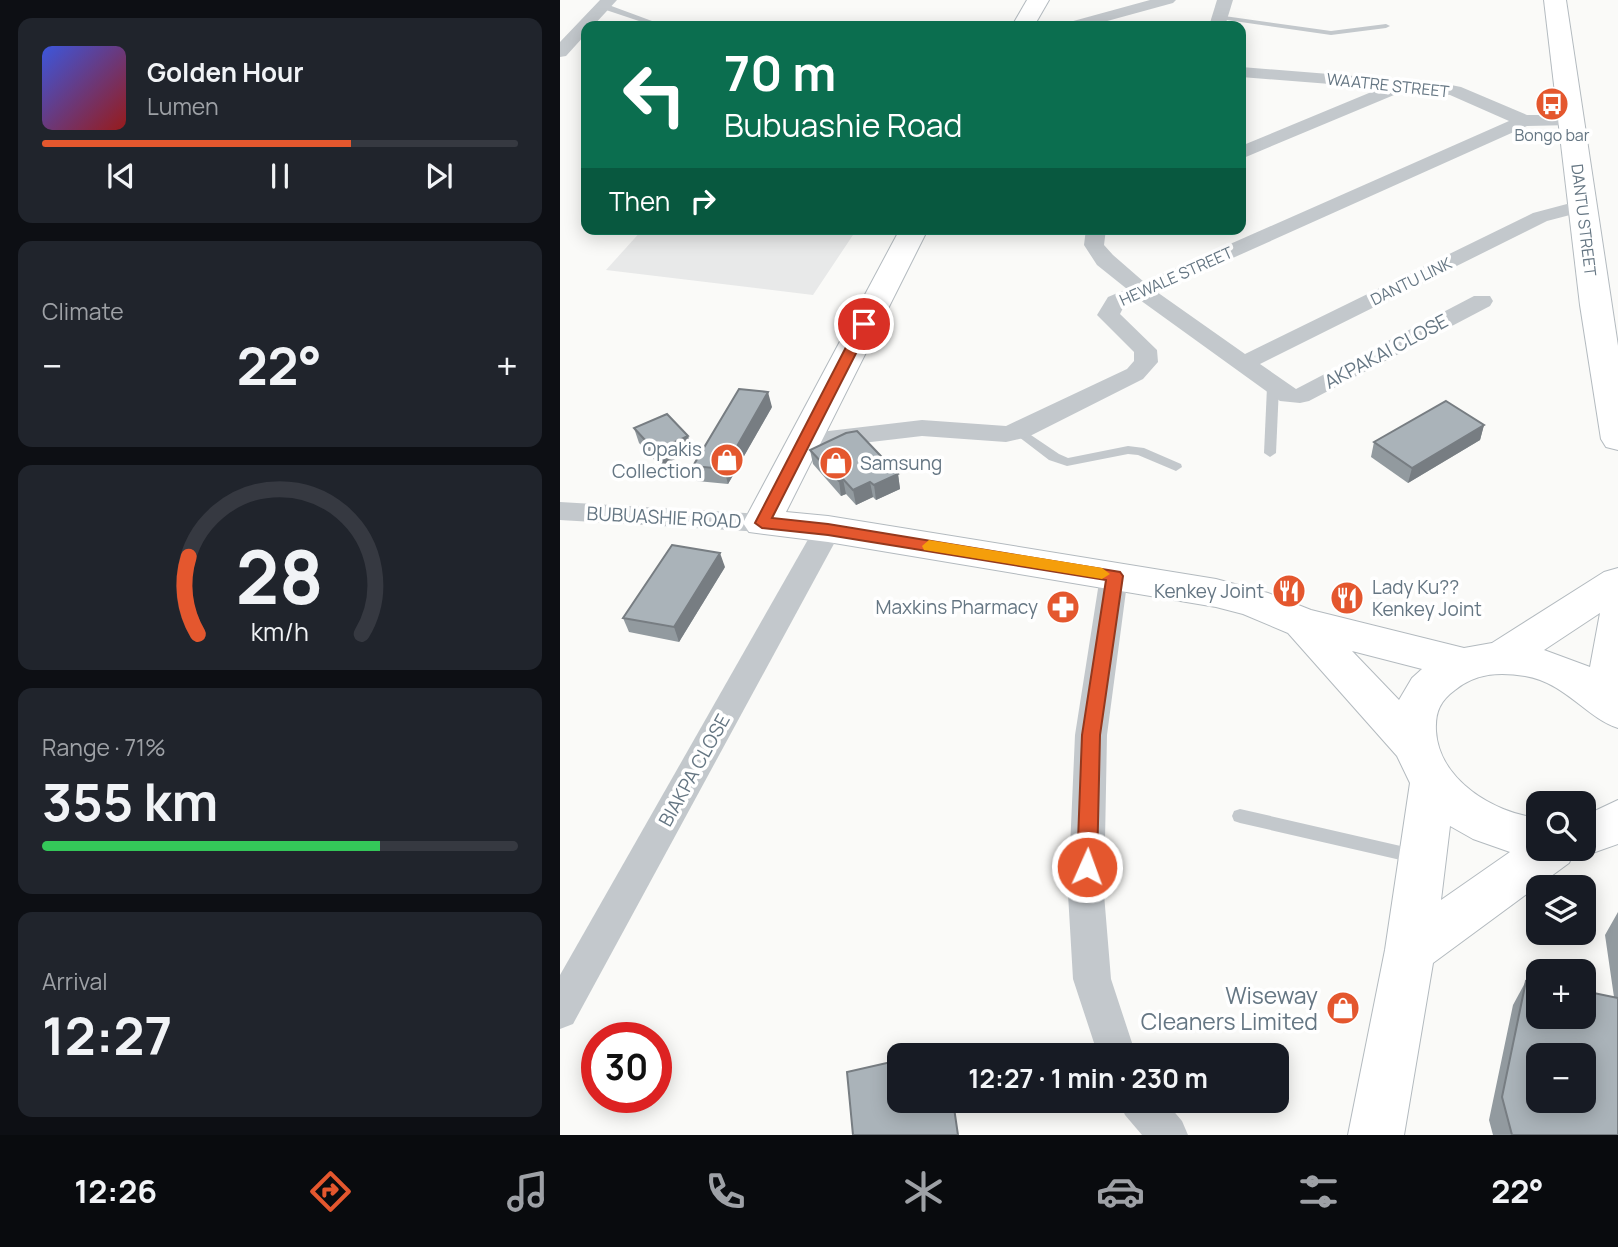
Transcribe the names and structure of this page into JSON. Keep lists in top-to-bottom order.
{
  "streets": {
    "street": [
      "WAATRE STREET",
      "DANTU STREET",
      "HEWALE STREET",
      "DANTU LINK",
      "AKPAKAI CLOSE",
      "BUBUASHIE ROAD",
      "BIAKPA CLOSE"
    ]
  },
  "crossings": [
    ["WAATRE STREET", "DANTU STREET"],
    ["WAATRE STREET", "HEWALE STREET"],
    ["DANTU STREET", "DANTU LINK"],
    ["BUBUASHIE ROAD", "BIAKPA CLOSE"]
  ],
  "places": {
    "bus stop": ["Bongo bar"],
    "shop": ["Opakis Collection", "Samsung", "Wiseway Cleaners Limited"],
    "restaurant": ["Kenkey Joint", "Lady Ku?? Kenkey Joint"],
    "pharmacy": ["Maxkins Pharmacy"]
  },
  "page": {
    "turn": ["70 m", "Bubuashie Road"],
    "song": ["Golden Hour", "Lumen"],
    "then": "Then",
    "tile": [
      "Climate",
      ["Range · 71%", "355 km"],
      ["Arrival", "12:27"]
    ],
    "heat": ["−", "22°", "+"],
    "map_buttons": ["+", "−"],
    "limit": "30",
    "trip": "12:27 · 1 min · 230 m",
    "tabs": ["12:26", "22°"],
    "gauge": ["28", "km/h"]
  }
}
